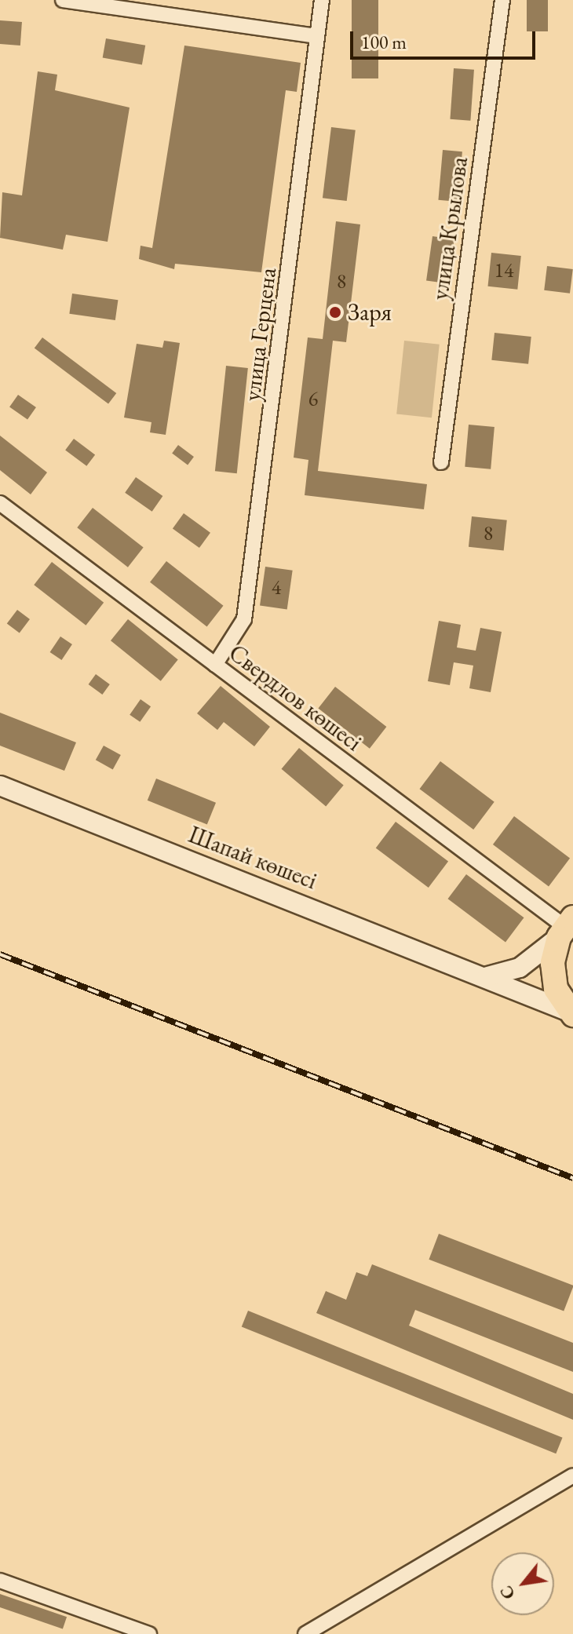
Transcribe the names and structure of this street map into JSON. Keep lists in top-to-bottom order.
{
  "streets": {
    "street": [
      "улица Крылова",
      "улица Герцена",
      "Свердлов көшесі",
      "Шапай көшесі"
    ]
  },
  "crossings": [
    ["улица Герцена", "Свердлов көшесі"]
  ],
  "places": ["Заря"],
  "house_numbers": [
    "14",
    "8",
    "6",
    "8",
    "4"
  ],
  "scale_bar": "100 m",
  "north": "bottom left"
}
